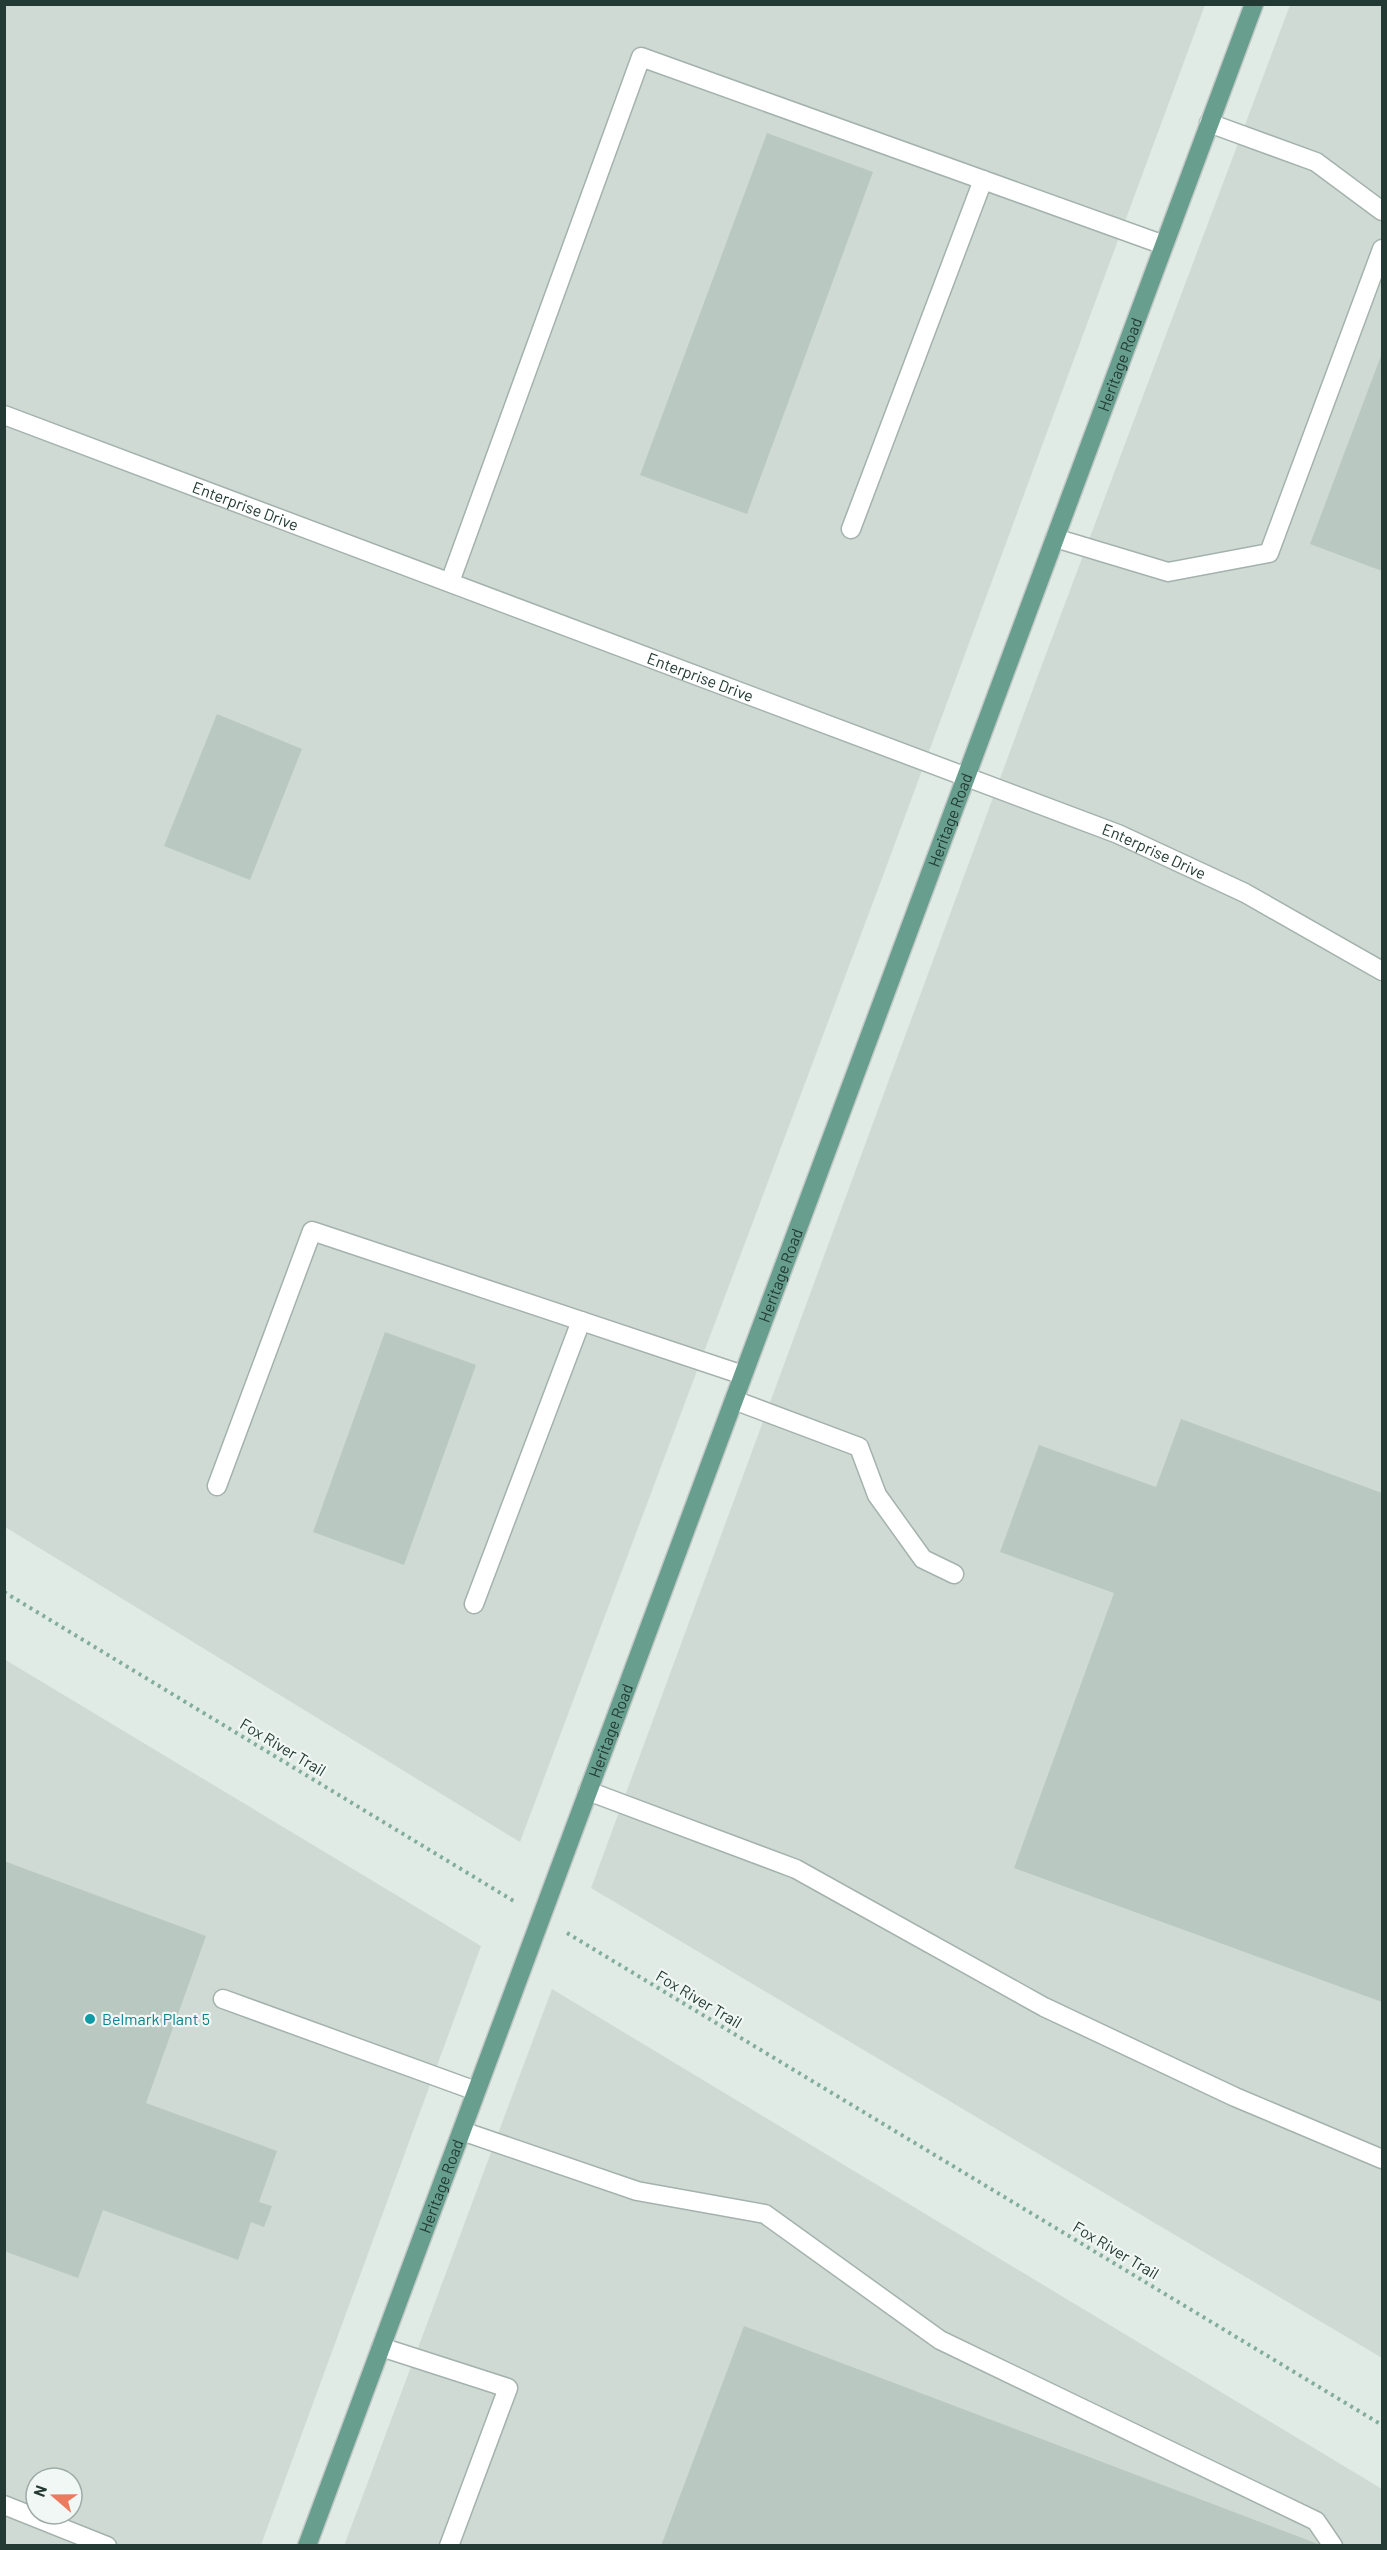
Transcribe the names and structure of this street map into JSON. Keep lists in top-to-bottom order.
{
  "streets": {
    "main road": ["Heritage Road"],
    "street": ["Enterprise Drive"],
    "path": ["Fox River Trail"]
  },
  "crossings": [
    ["Heritage Road", "Enterprise Drive"],
    ["Heritage Road", "Fox River Trail"]
  ],
  "places": ["Belmark Plant 5"],
  "north": "left"
}
